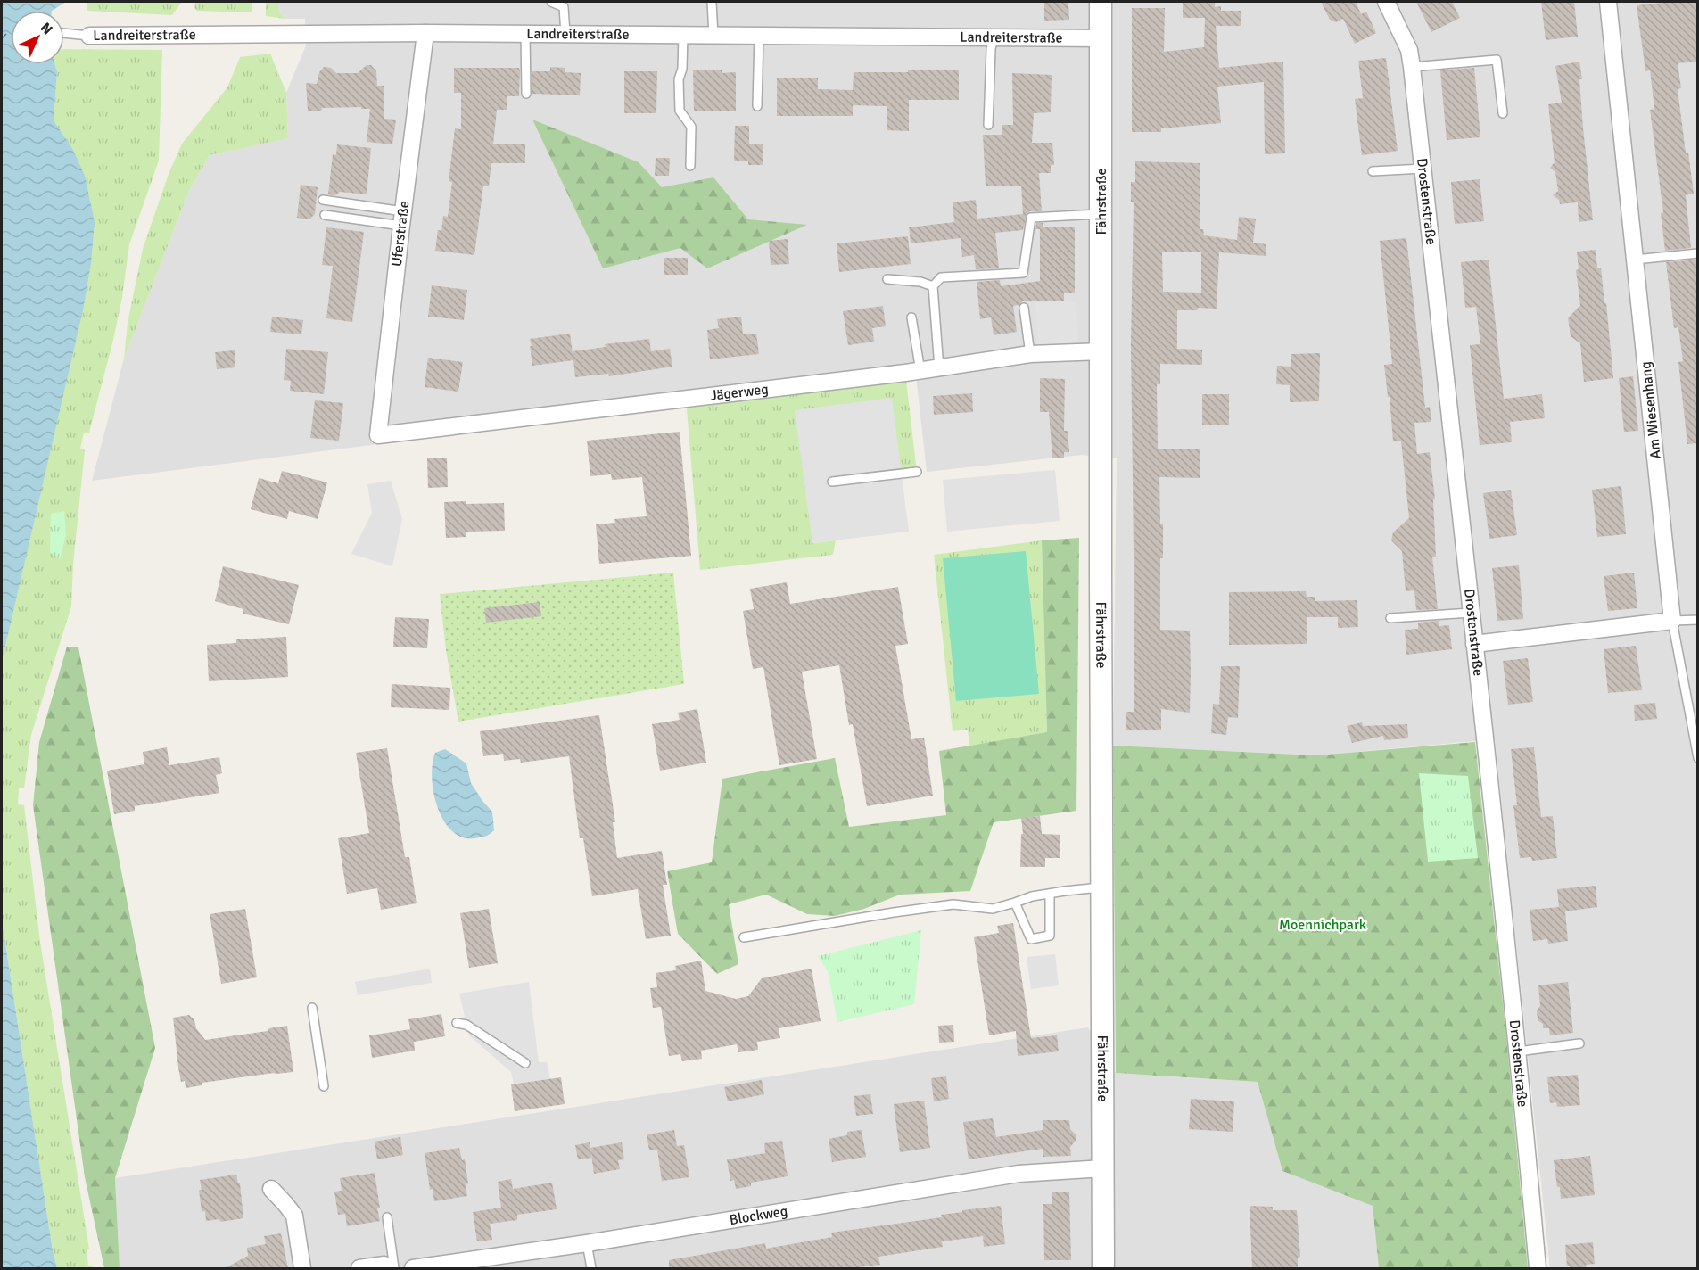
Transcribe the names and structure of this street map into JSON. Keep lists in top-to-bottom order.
{
  "streets": {
    "street": [
      "Landreiterstraße",
      "Fährstraße",
      "Drostenstraße",
      "Uferstraße",
      "Jägerweg",
      "Am Wiesenhang",
      "Blockweg"
    ]
  },
  "crossings": [
    ["Landreiterstraße", "Fährstraße"],
    ["Landreiterstraße", "Uferstraße"],
    ["Fährstraße", "Jägerweg"],
    ["Fährstraße", "Blockweg"],
    ["Uferstraße", "Jägerweg"]
  ],
  "parks": ["Moennichpark"],
  "north": "top right"
}
